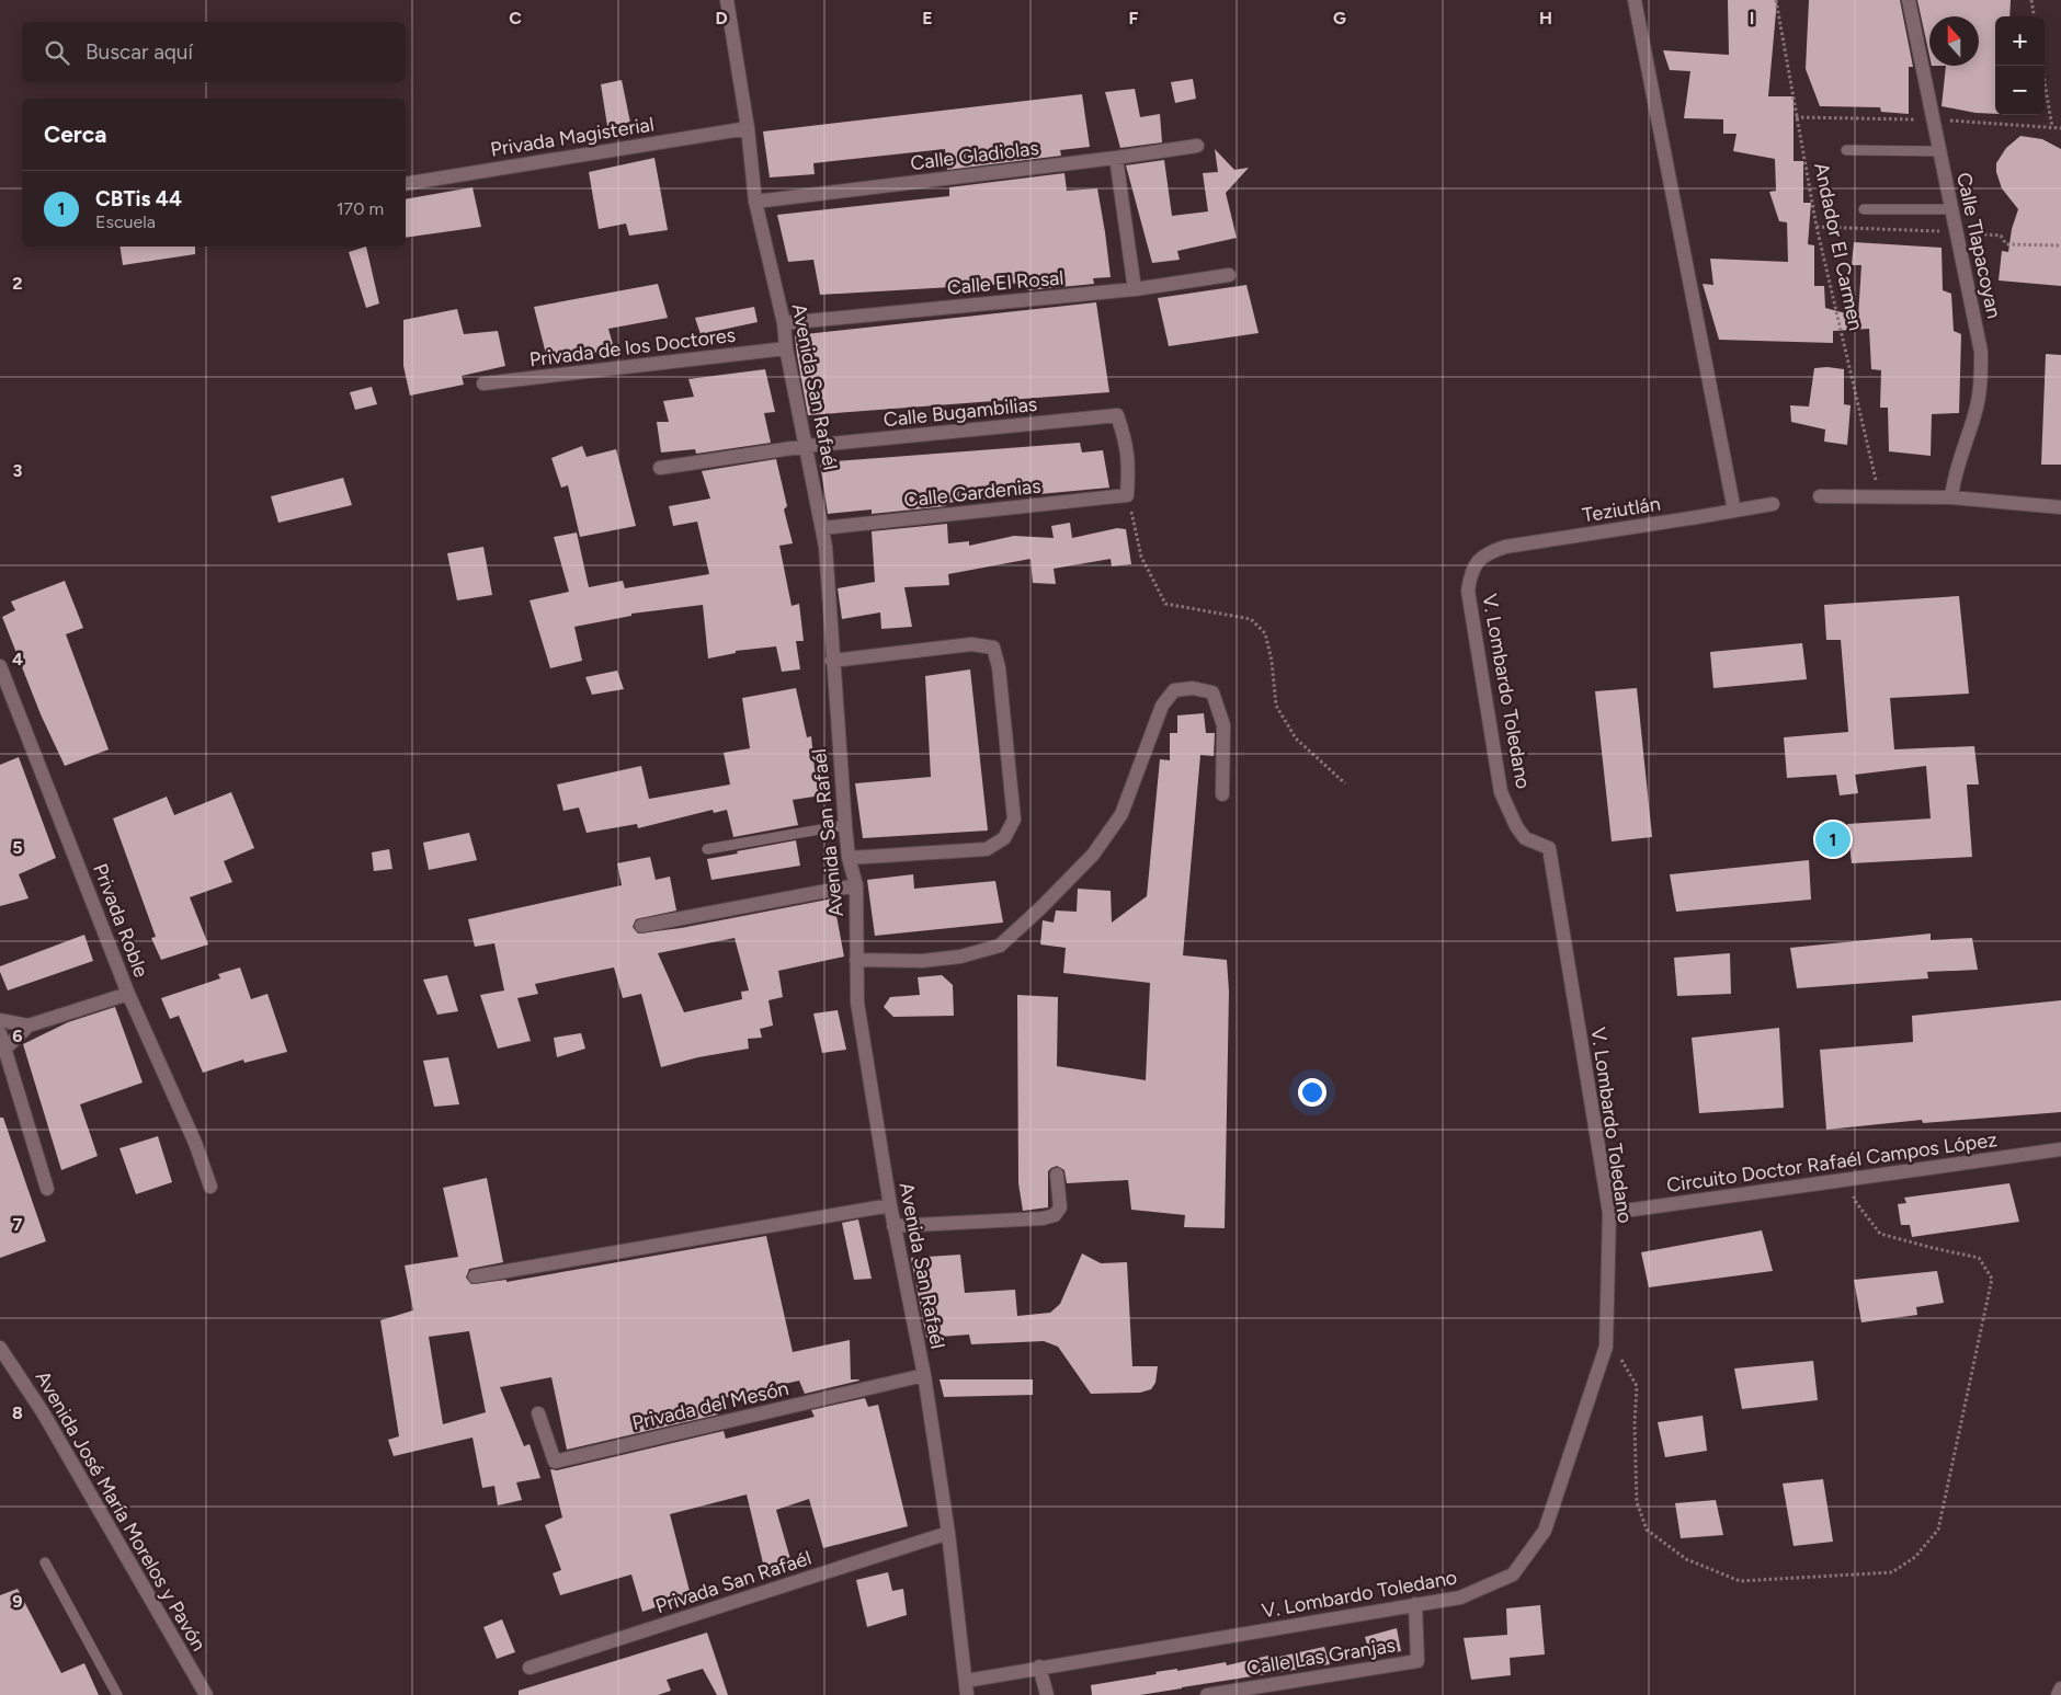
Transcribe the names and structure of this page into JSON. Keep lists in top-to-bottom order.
{
  "streets": {
    "street": [
      "Privada Magisterial",
      "Calle Gladiolas",
      "Calle Tlapacoyan",
      "Calle El Rosal",
      "Privada de los Doctores",
      "Avenida San Rafaél",
      "Calle Bugambilias",
      "Calle Gardenias",
      "Teziutlán",
      "V. Lombardo Toledano",
      "Privada Roble",
      "Circuito Doctor Rafaél Campos López",
      "Privada del Mesón",
      "Avenida José María Morelos y Pavón",
      "Privada San Rafaél",
      "Calle Las Granjas"
    ],
    "path": ["Andador El Carmen"]
  },
  "crossings": [
    ["Privada Magisterial", "Avenida San Rafaél"],
    ["Calle Gladiolas", "Avenida San Rafaél"],
    ["Calle El Rosal", "Avenida San Rafaél"],
    ["Privada de los Doctores", "Avenida San Rafaél"],
    ["Avenida San Rafaél", "Calle Bugambilias"],
    ["Avenida San Rafaél", "Calle Gardenias"],
    ["Avenida San Rafaél", "V. Lombardo Toledano"],
    ["Avenida San Rafaél", "Privada del Mesón"],
    ["Avenida San Rafaél", "Privada San Rafaél"],
    ["Calle Bugambilias", "Calle Gardenias"],
    ["Teziutlán", "V. Lombardo Toledano"],
    ["V. Lombardo Toledano", "Circuito Doctor Rafaél Campos López"],
    ["V. Lombardo Toledano", "Calle Las Granjas"]
  ],
  "north": "top",
  "page": {
    "map_buttons": ["+", "−"],
    "search": "Buscar aquí",
    "heading": "Cerca",
    "list": [
      {
        "mark": "1",
        "name": "CBTis 44",
        "note": "Escuela",
        "value": "170 m"
      }
    ],
    "pins": "1"
  },
  "grid": {
    "columns": [
      "C",
      "D",
      "E",
      "F",
      "G",
      "H",
      "I"
    ],
    "rows": [
      "2",
      "3",
      "4",
      "5",
      "6",
      "7",
      "8",
      "9"
    ]
  }
}
